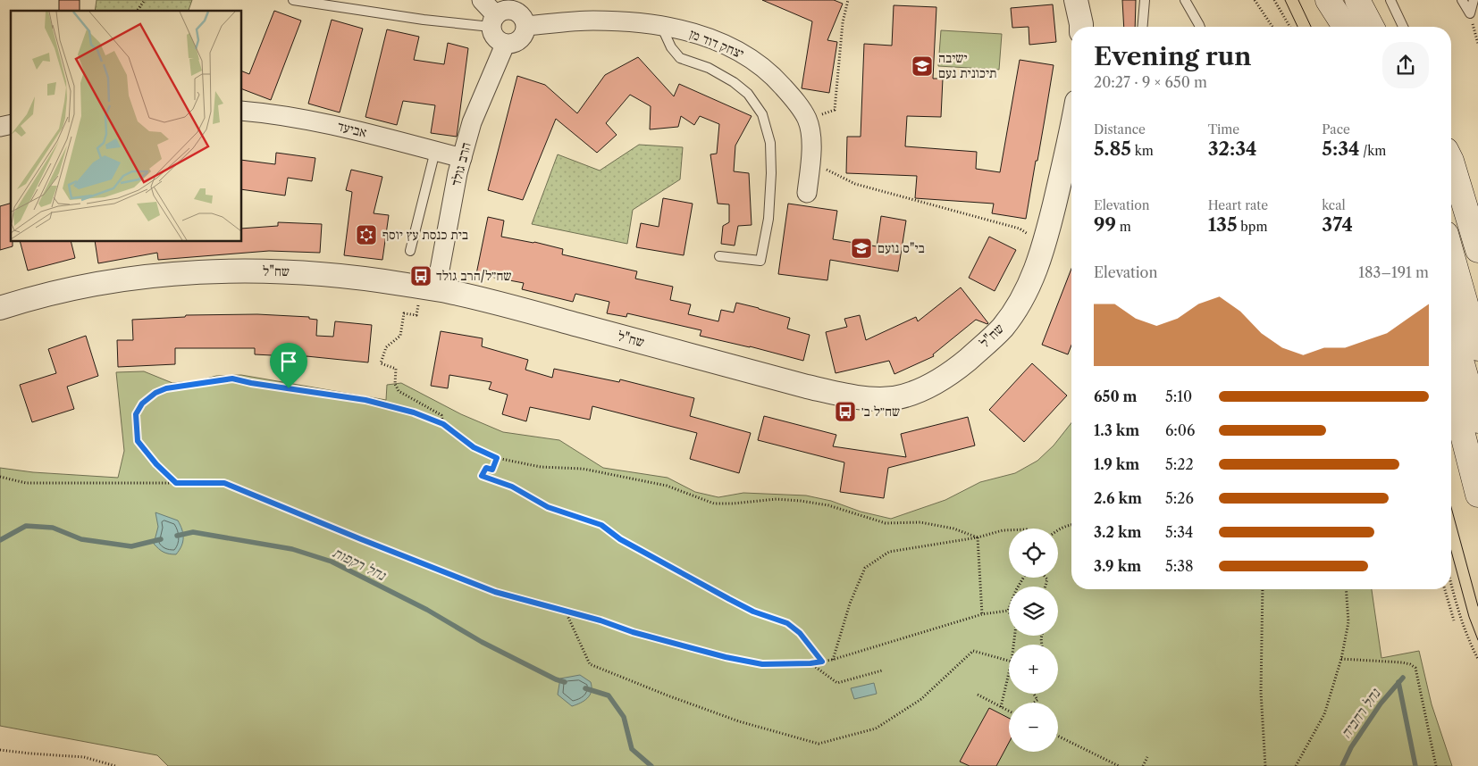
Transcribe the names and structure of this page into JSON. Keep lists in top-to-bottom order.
{
  "streets": {
    "street": [
      "יצחק דוד מן",
      "אביעד",
      "הרב גולד",
      "שח\"ל"
    ]
  },
  "crossings": [
    ["יצחק דוד מן", "הרב גולד"],
    ["אביעד", "הרב גולד"],
    ["הרב גולד", "שח\"ל"]
  ],
  "water": ["נחל רקפות", "נחל רחביה"],
  "places": {
    "school or university": ["ישיבה תיכונית נעם", "בי\"ס נועם"],
    "synagogue": ["בית כנסת עץ יוסף"],
    "bus stop": ["שח״ל/הרב גולד", "שח״ל ב׳"]
  },
  "page": {
    "heading": ["Evening run", "20:27 · 9 × 650 m"],
    "stats": [
      ["Distance", "5.85 km"],
      ["Time", "32:34"],
      ["Pace", "5:34 /km"],
      ["Elevation", "99 m"],
      ["Heart rate", "135 bpm"],
      ["kcal", "374"]
    ],
    "chart": ["Elevation", "183–191 m"],
    "list": [
      {
        "name": "650 m",
        "note": "5:10"
      },
      {
        "name": "1.3 km",
        "note": "6:06"
      },
      {
        "name": "1.9 km",
        "note": "5:22"
      },
      {
        "name": "2.6 km",
        "note": "5:26"
      },
      {
        "name": "3.2 km",
        "note": "5:34"
      },
      {
        "name": "3.9 km",
        "note": "5:38"
      }
    ],
    "map_buttons": ["+", "−"]
  }
}
